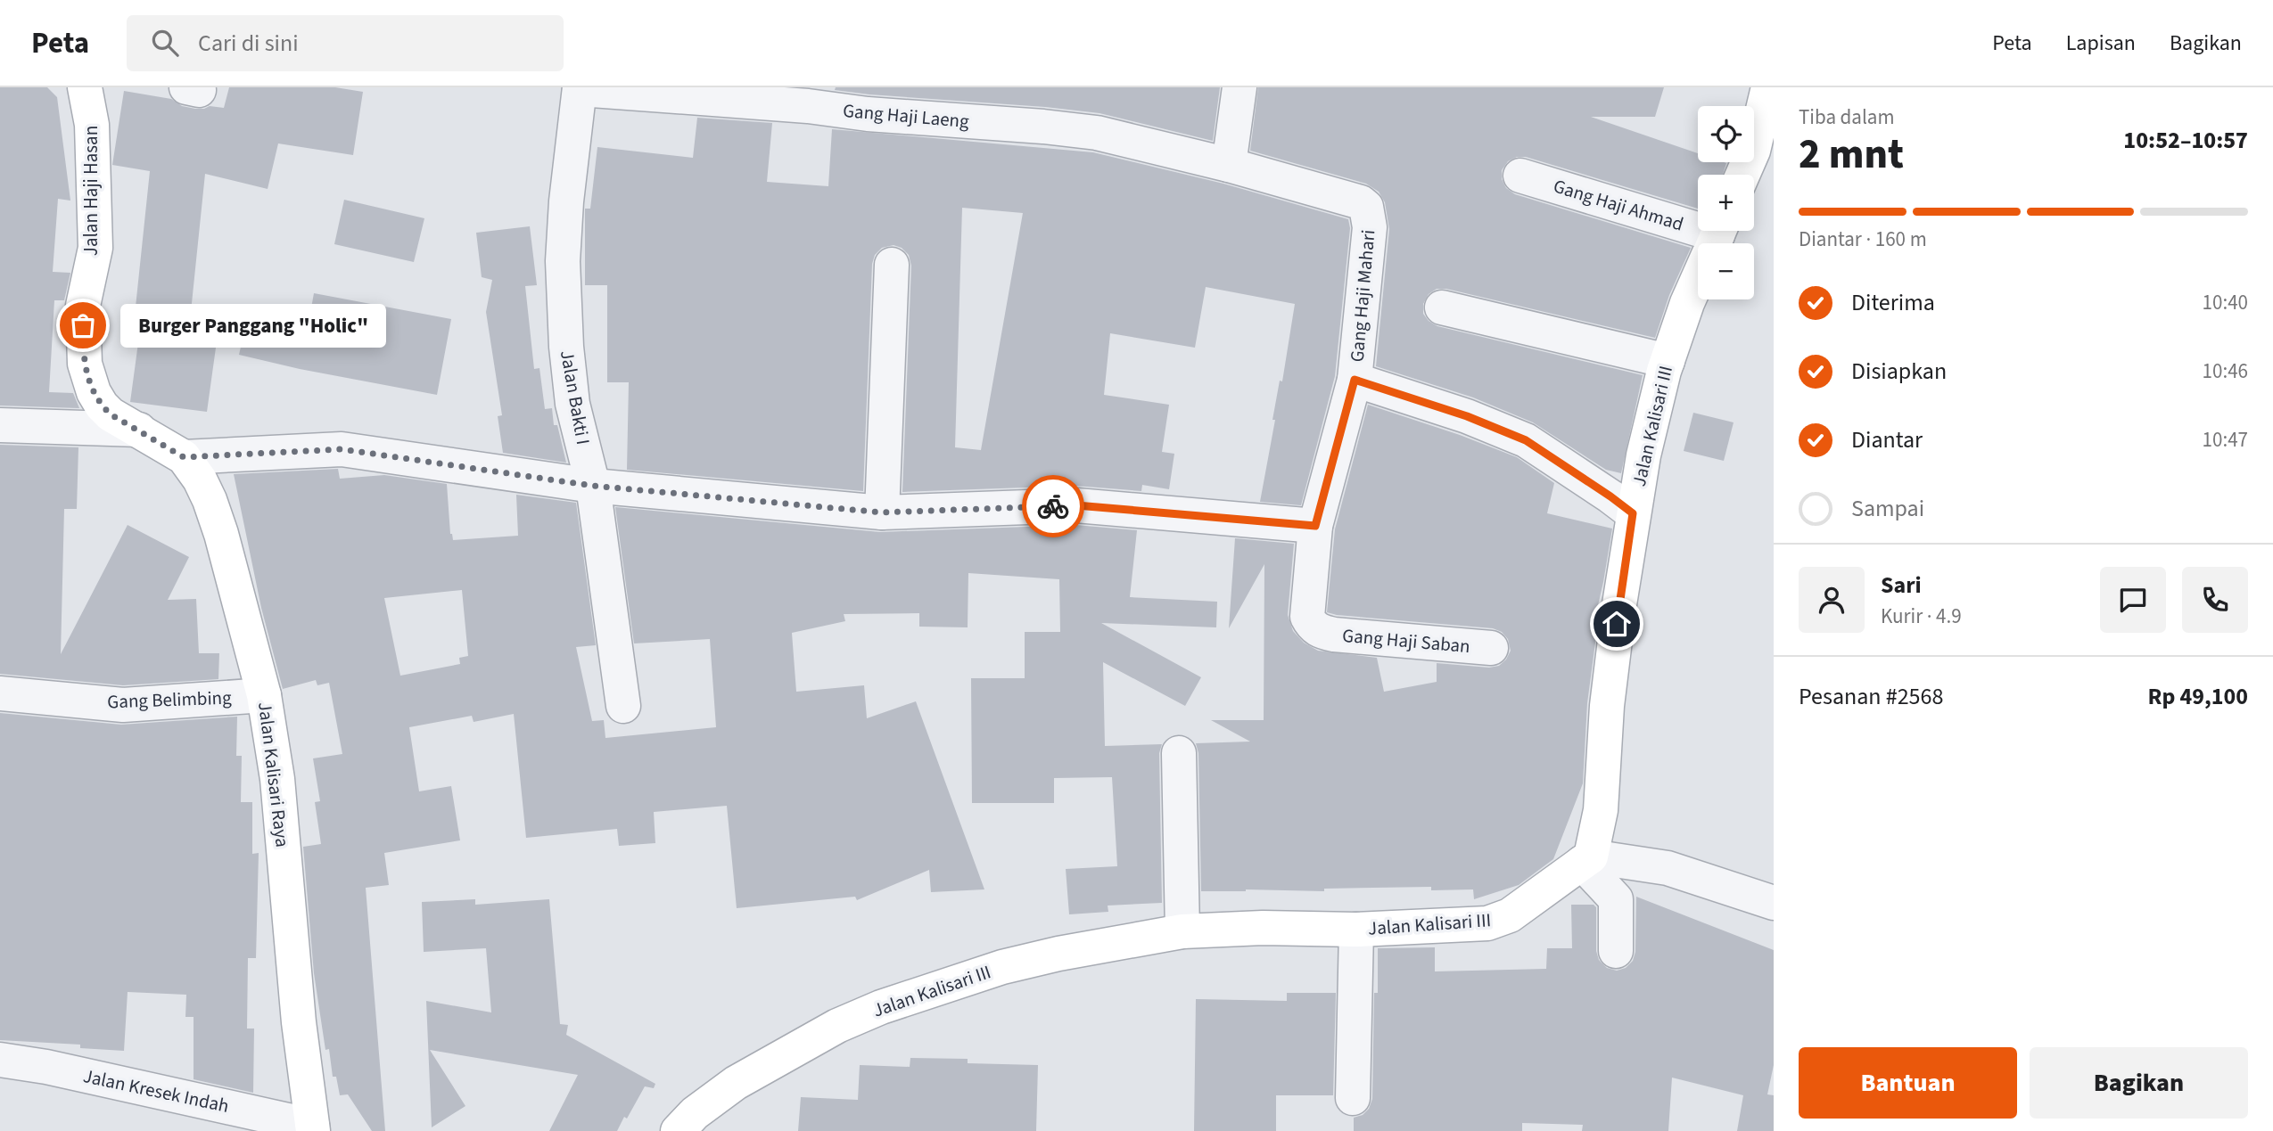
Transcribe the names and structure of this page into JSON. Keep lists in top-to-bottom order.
{
  "streets": {
    "street": [
      "Gang Haji Laeng",
      "Jalan Haji Hasan",
      "Gang Haji Ahmad",
      "Gang Haji Mahari",
      "Jalan Bakti I",
      "Jalan Kalisari III",
      "Gang Haji Saban",
      "Gang Belimbing",
      "Jalan Kalisari Raya",
      "Jalan Kresek Indah"
    ]
  },
  "crossings": [
    ["Gang Haji Laeng", "Gang Haji Mahari"],
    ["Gang Haji Laeng", "Jalan Bakti I"],
    ["Jalan Haji Hasan", "Jalan Kalisari Raya"],
    ["Gang Haji Ahmad", "Jalan Kalisari III"],
    ["Gang Haji Mahari", "Gang Haji Saban"],
    ["Gang Belimbing", "Jalan Kalisari Raya"],
    ["Jalan Kalisari Raya", "Jalan Kresek Indah"]
  ],
  "places": ["Burger Panggang \"Holic\""],
  "page": {
    "header": "Peta",
    "search": "Cari di sini",
    "nav": ["Peta", "Lapisan", "Bagikan"],
    "heading": ["2 mnt", "Tiba dalam", "10:52–10:57"],
    "panel": [
      "Sari",
      "Kurir · 4.9",
      "Pesanan #2568",
      "Rp 49,100"
    ],
    "map_buttons": ["+", "−"],
    "bar": "Diantar · 160 m",
    "list": [
      ["Diterima", "10:40"],
      ["Disiapkan", "10:46"],
      ["Diantar", "10:47"],
      "Sampai"
    ],
    "bubble": "Burger Panggang \"Holic\"",
    "buttons": ["Bantuan", "Bagikan"]
  }
}
